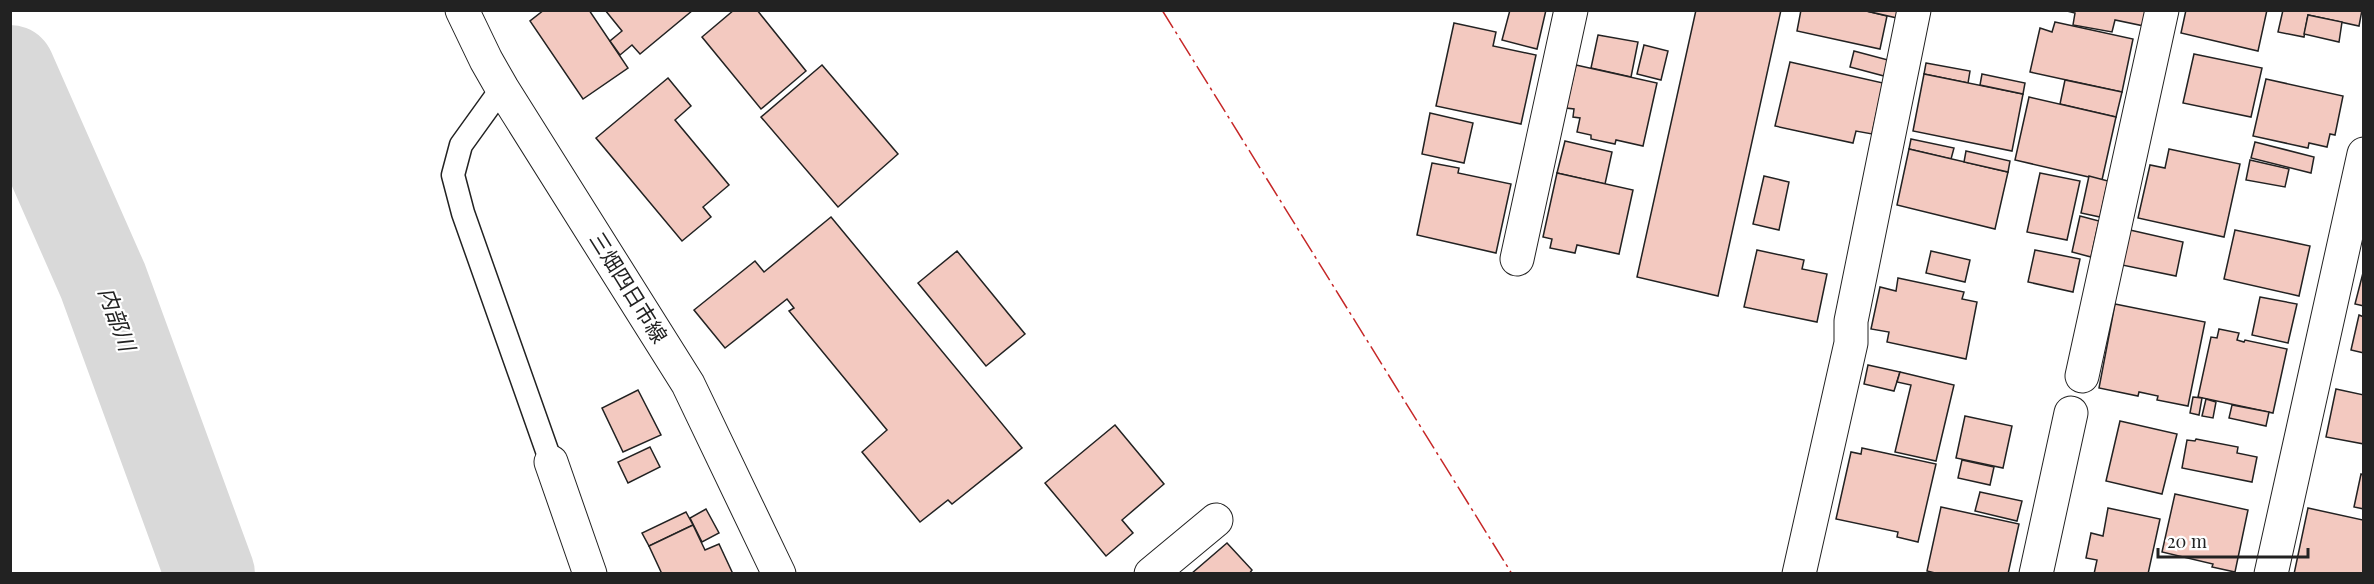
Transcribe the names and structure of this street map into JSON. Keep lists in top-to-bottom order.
{
  "streets": {
    "street": ["三畑四日市線"]
  },
  "water": ["内部川"],
  "scale_bar": "20 m"
}
